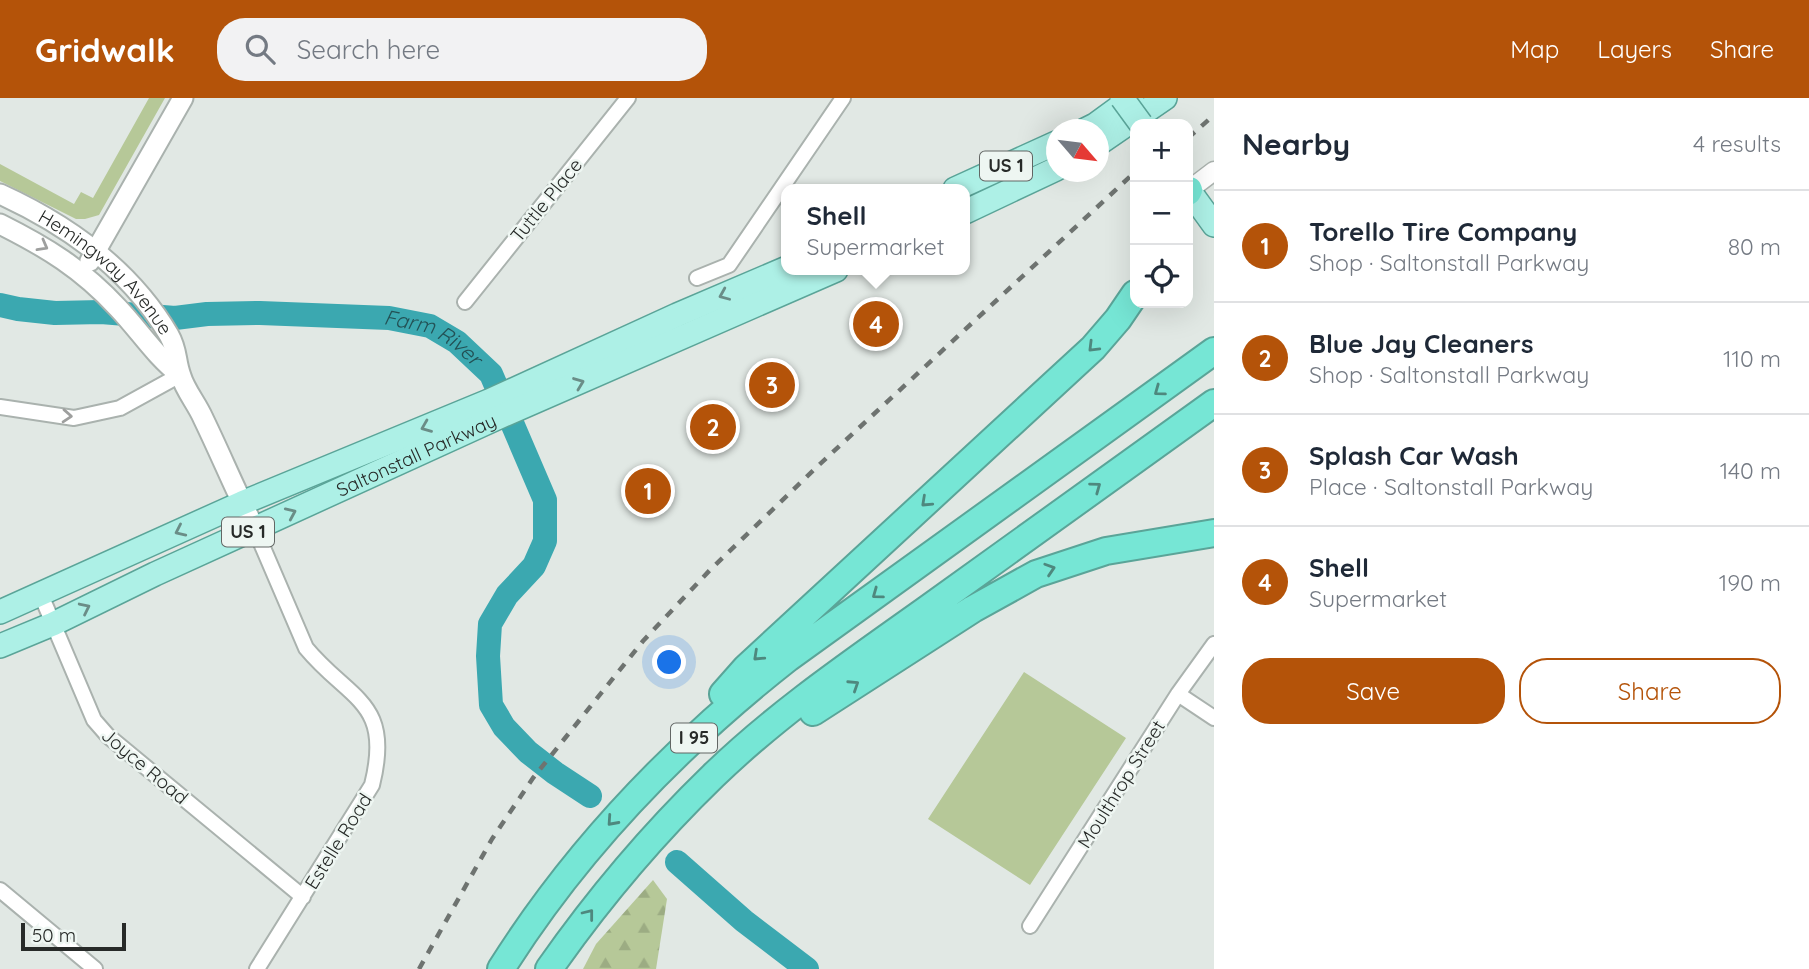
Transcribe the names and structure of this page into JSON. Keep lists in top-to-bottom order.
{
  "streets": {
    "highway": ["I 95"],
    "main road": ["US 1", "Hemingway Avenue", "Saltonstall Parkway"],
    "street": [
      "Tuttle Place",
      "Joyce Road",
      "Moulthrop Street",
      "Estelle Road"
    ]
  },
  "crossings": [
    ["Hemingway Avenue", "Saltonstall Parkway"],
    ["Hemingway Avenue", "Estelle Road"],
    ["Saltonstall Parkway", "Joyce Road"],
    ["Saltonstall Parkway", "Estelle Road"],
    ["Joyce Road", "Estelle Road"]
  ],
  "water": ["Farm River"],
  "scale_bar": "50 m",
  "north": "bottom right",
  "page": {
    "header": "Gridwalk",
    "search": "Search here",
    "nav": ["Map", "Layers", "Share"],
    "heading": ["Nearby", "4 results"],
    "map_buttons": ["+", "−"],
    "popup": ["Shell", "Supermarket"],
    "list": [
      {
        "mark": "1",
        "name": "Torello Tire Company",
        "note": "Shop · Saltonstall Parkway",
        "value": "80 m"
      },
      {
        "mark": "2",
        "name": "Blue Jay Cleaners",
        "note": "Shop · Saltonstall Parkway",
        "value": "110 m"
      },
      {
        "mark": "3",
        "name": "Splash Car Wash",
        "note": "Place · Saltonstall Parkway",
        "value": "140 m"
      },
      {
        "mark": "4",
        "name": "Shell",
        "note": "Supermarket",
        "value": "190 m"
      }
    ],
    "pins": [
      "4",
      "3",
      "2",
      "1"
    ],
    "buttons": ["Save", "Share"],
    "scale": "50 m"
  }
}
